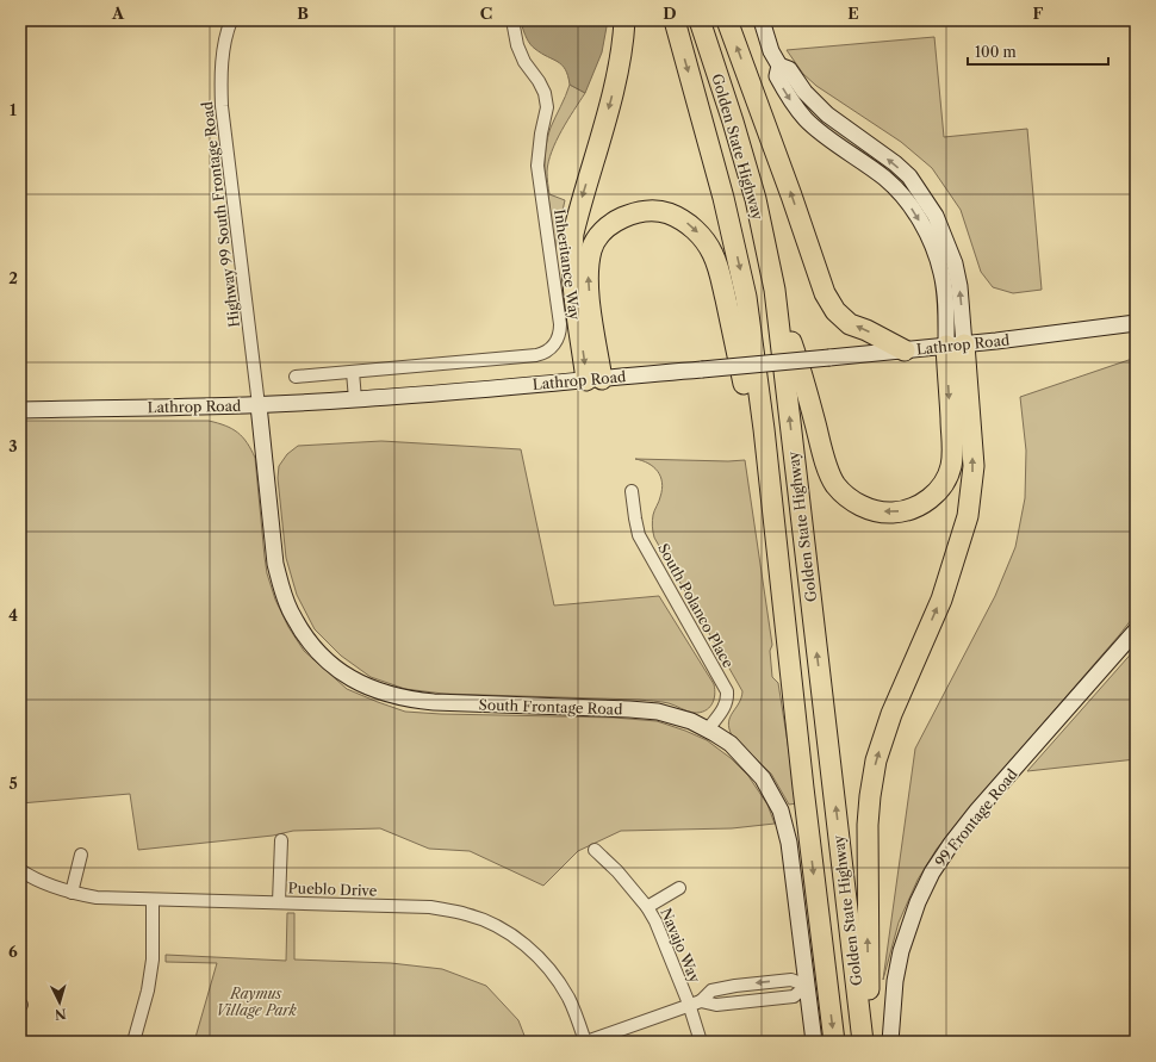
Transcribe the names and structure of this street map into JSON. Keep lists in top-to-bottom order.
{
  "streets": {
    "highway": ["Golden State Highway"],
    "street": [
      "Highway 99 South Frontage Road",
      "Inheritance Way",
      "Lathrop Road",
      "South Polanco Place",
      "South Frontage Road",
      "99 Frontage Road",
      "Pueblo Drive",
      "Navajo Way"
    ]
  },
  "crossings": [
    ["Highway 99 South Frontage Road", "Lathrop Road"],
    ["Highway 99 South Frontage Road", "South Frontage Road"],
    ["Lathrop Road", "South Frontage Road"],
    ["South Polanco Place", "South Frontage Road"]
  ],
  "parks": ["Raymus Village Park"],
  "scale_bar": "100 m",
  "north": "bottom",
  "grid": {
    "columns": [
      "A",
      "B",
      "C",
      "D",
      "E",
      "F"
    ],
    "rows": [
      "1",
      "2",
      "3",
      "4",
      "5",
      "6"
    ]
  }
}
